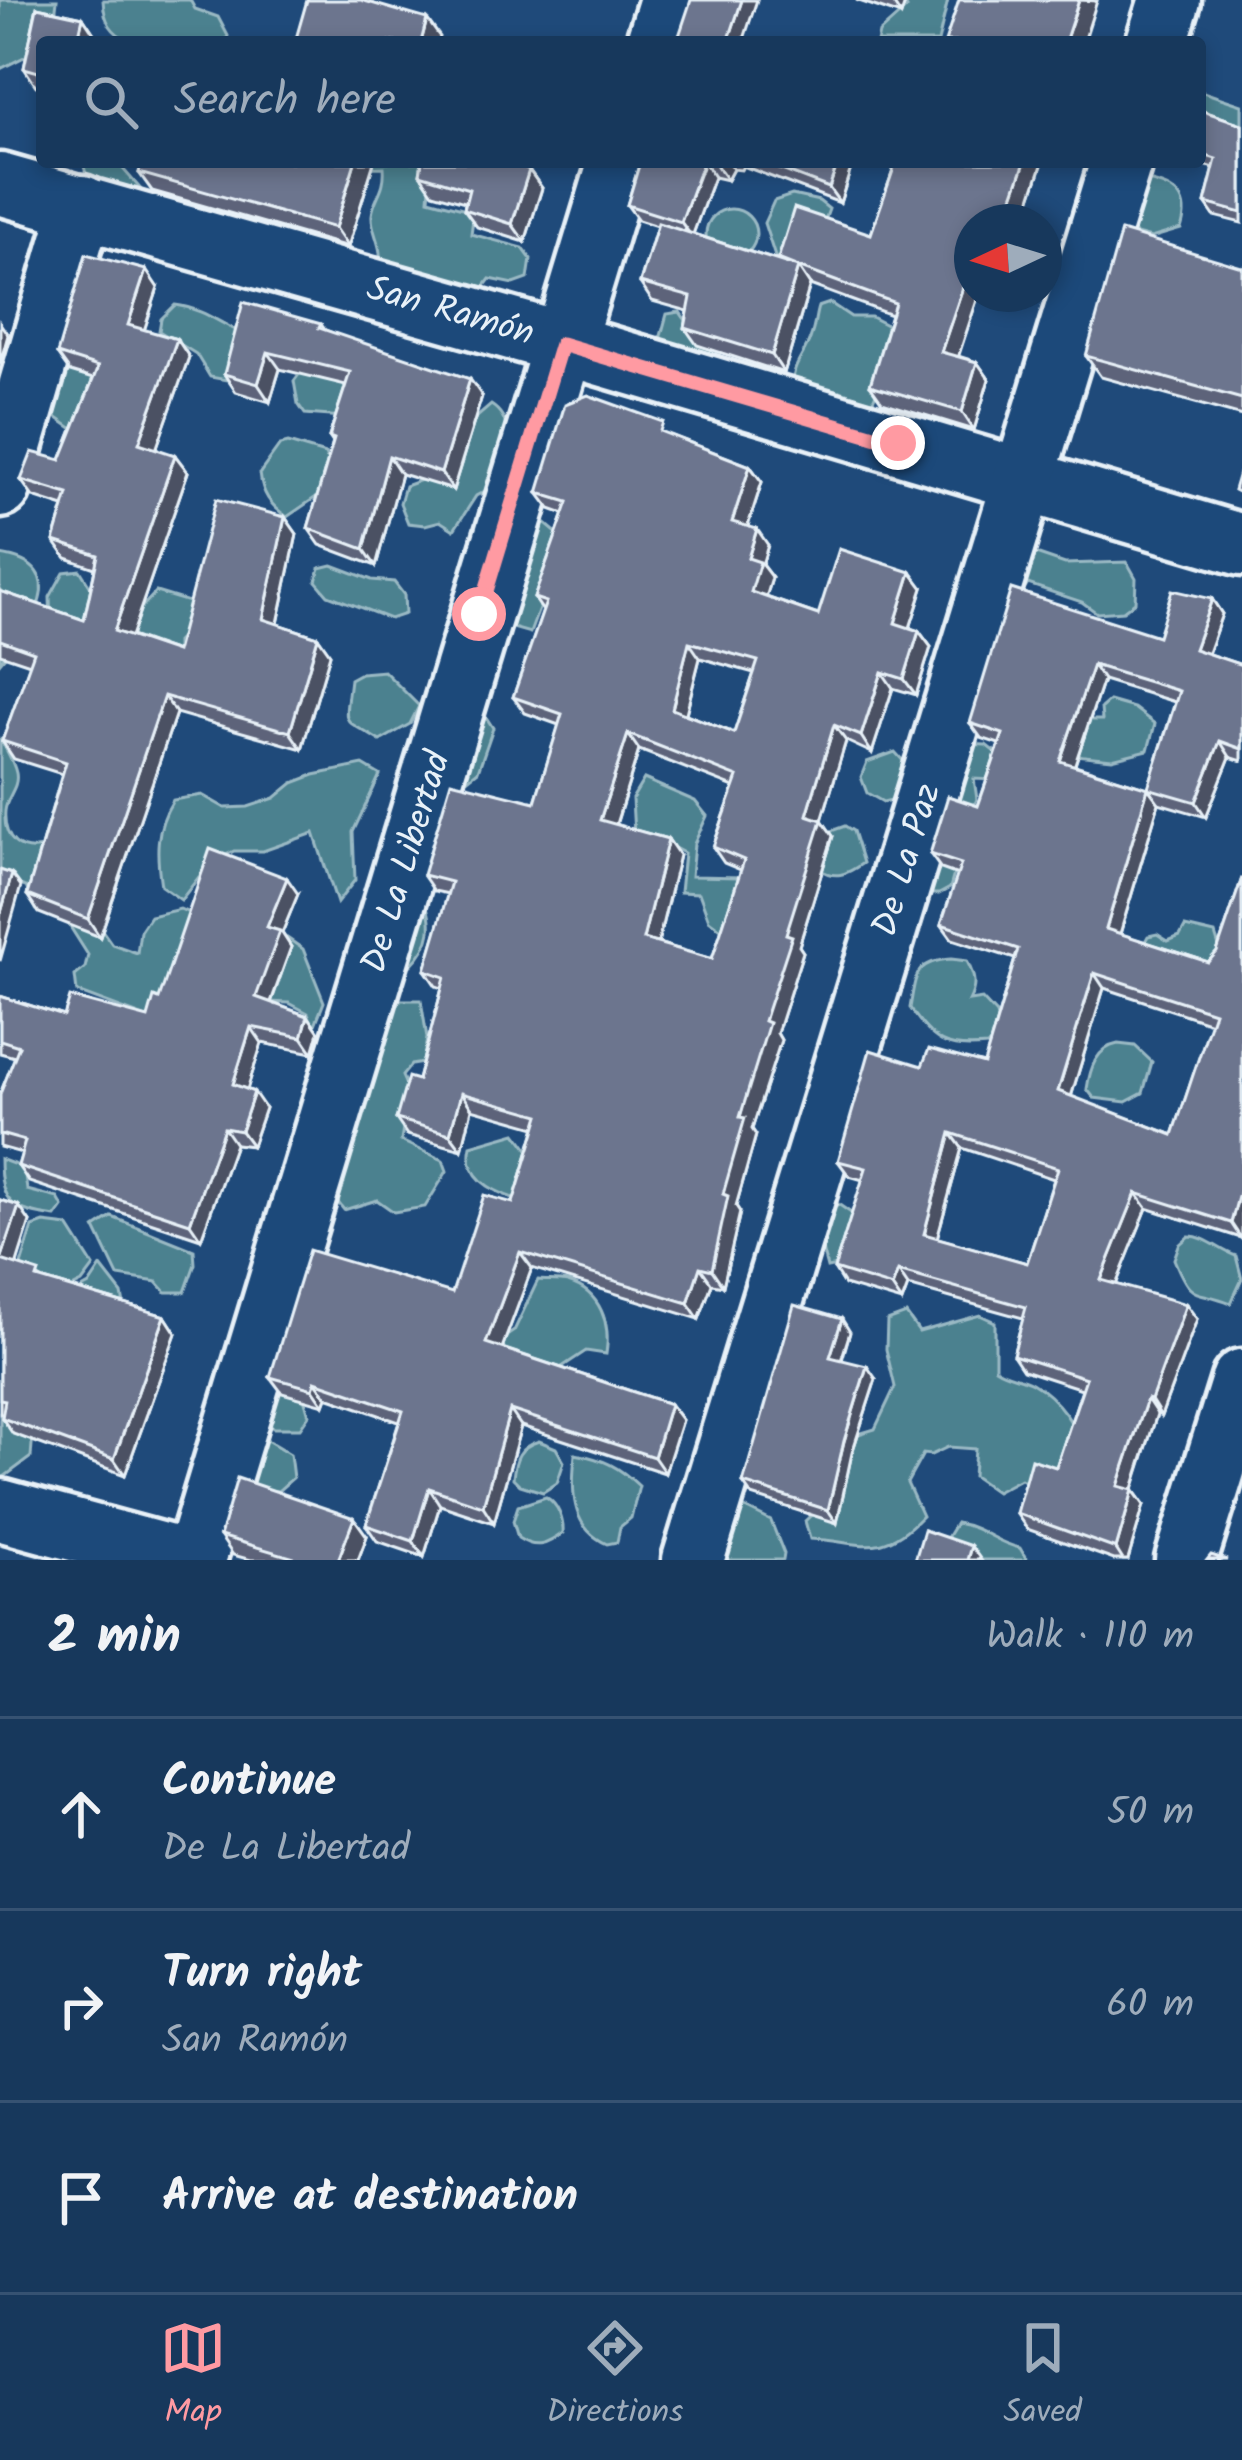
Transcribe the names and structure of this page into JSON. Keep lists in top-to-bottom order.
{
  "streets": {
    "street": ["San Ramón", "De La Libertad", "De La Paz"]
  },
  "crossings": [
    ["San Ramón", "De La Libertad"],
    ["San Ramón", "De La Paz"]
  ],
  "north": "left",
  "page": {
    "search": "Search here",
    "heading": ["2 min", "Walk · 110 m"],
    "list": [
      ["Continue", "De La Libertad", "50 m"],
      ["Turn right", "San Ramón", "60 m"],
      "Arrive at destination"
    ],
    "nav": ["Map", "Directions", "Saved"]
  }
}
